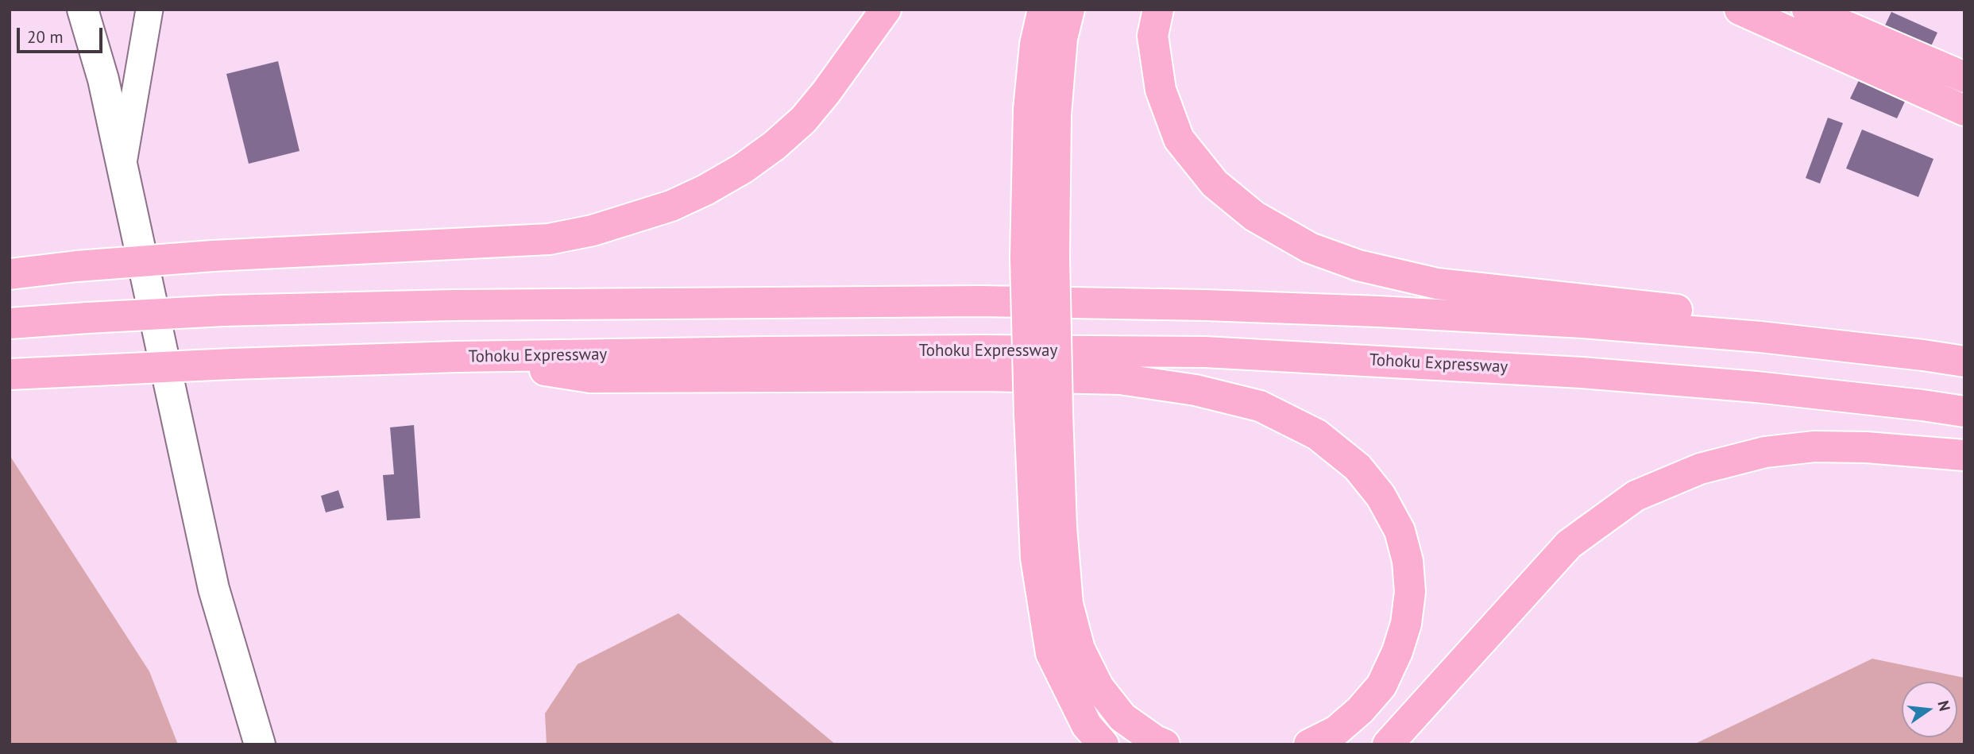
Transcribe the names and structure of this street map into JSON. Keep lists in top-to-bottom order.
{
  "streets": {
    "highway": ["Tohoku Expressway"]
  },
  "scale_bar": "20 m",
  "north": "right"
}
